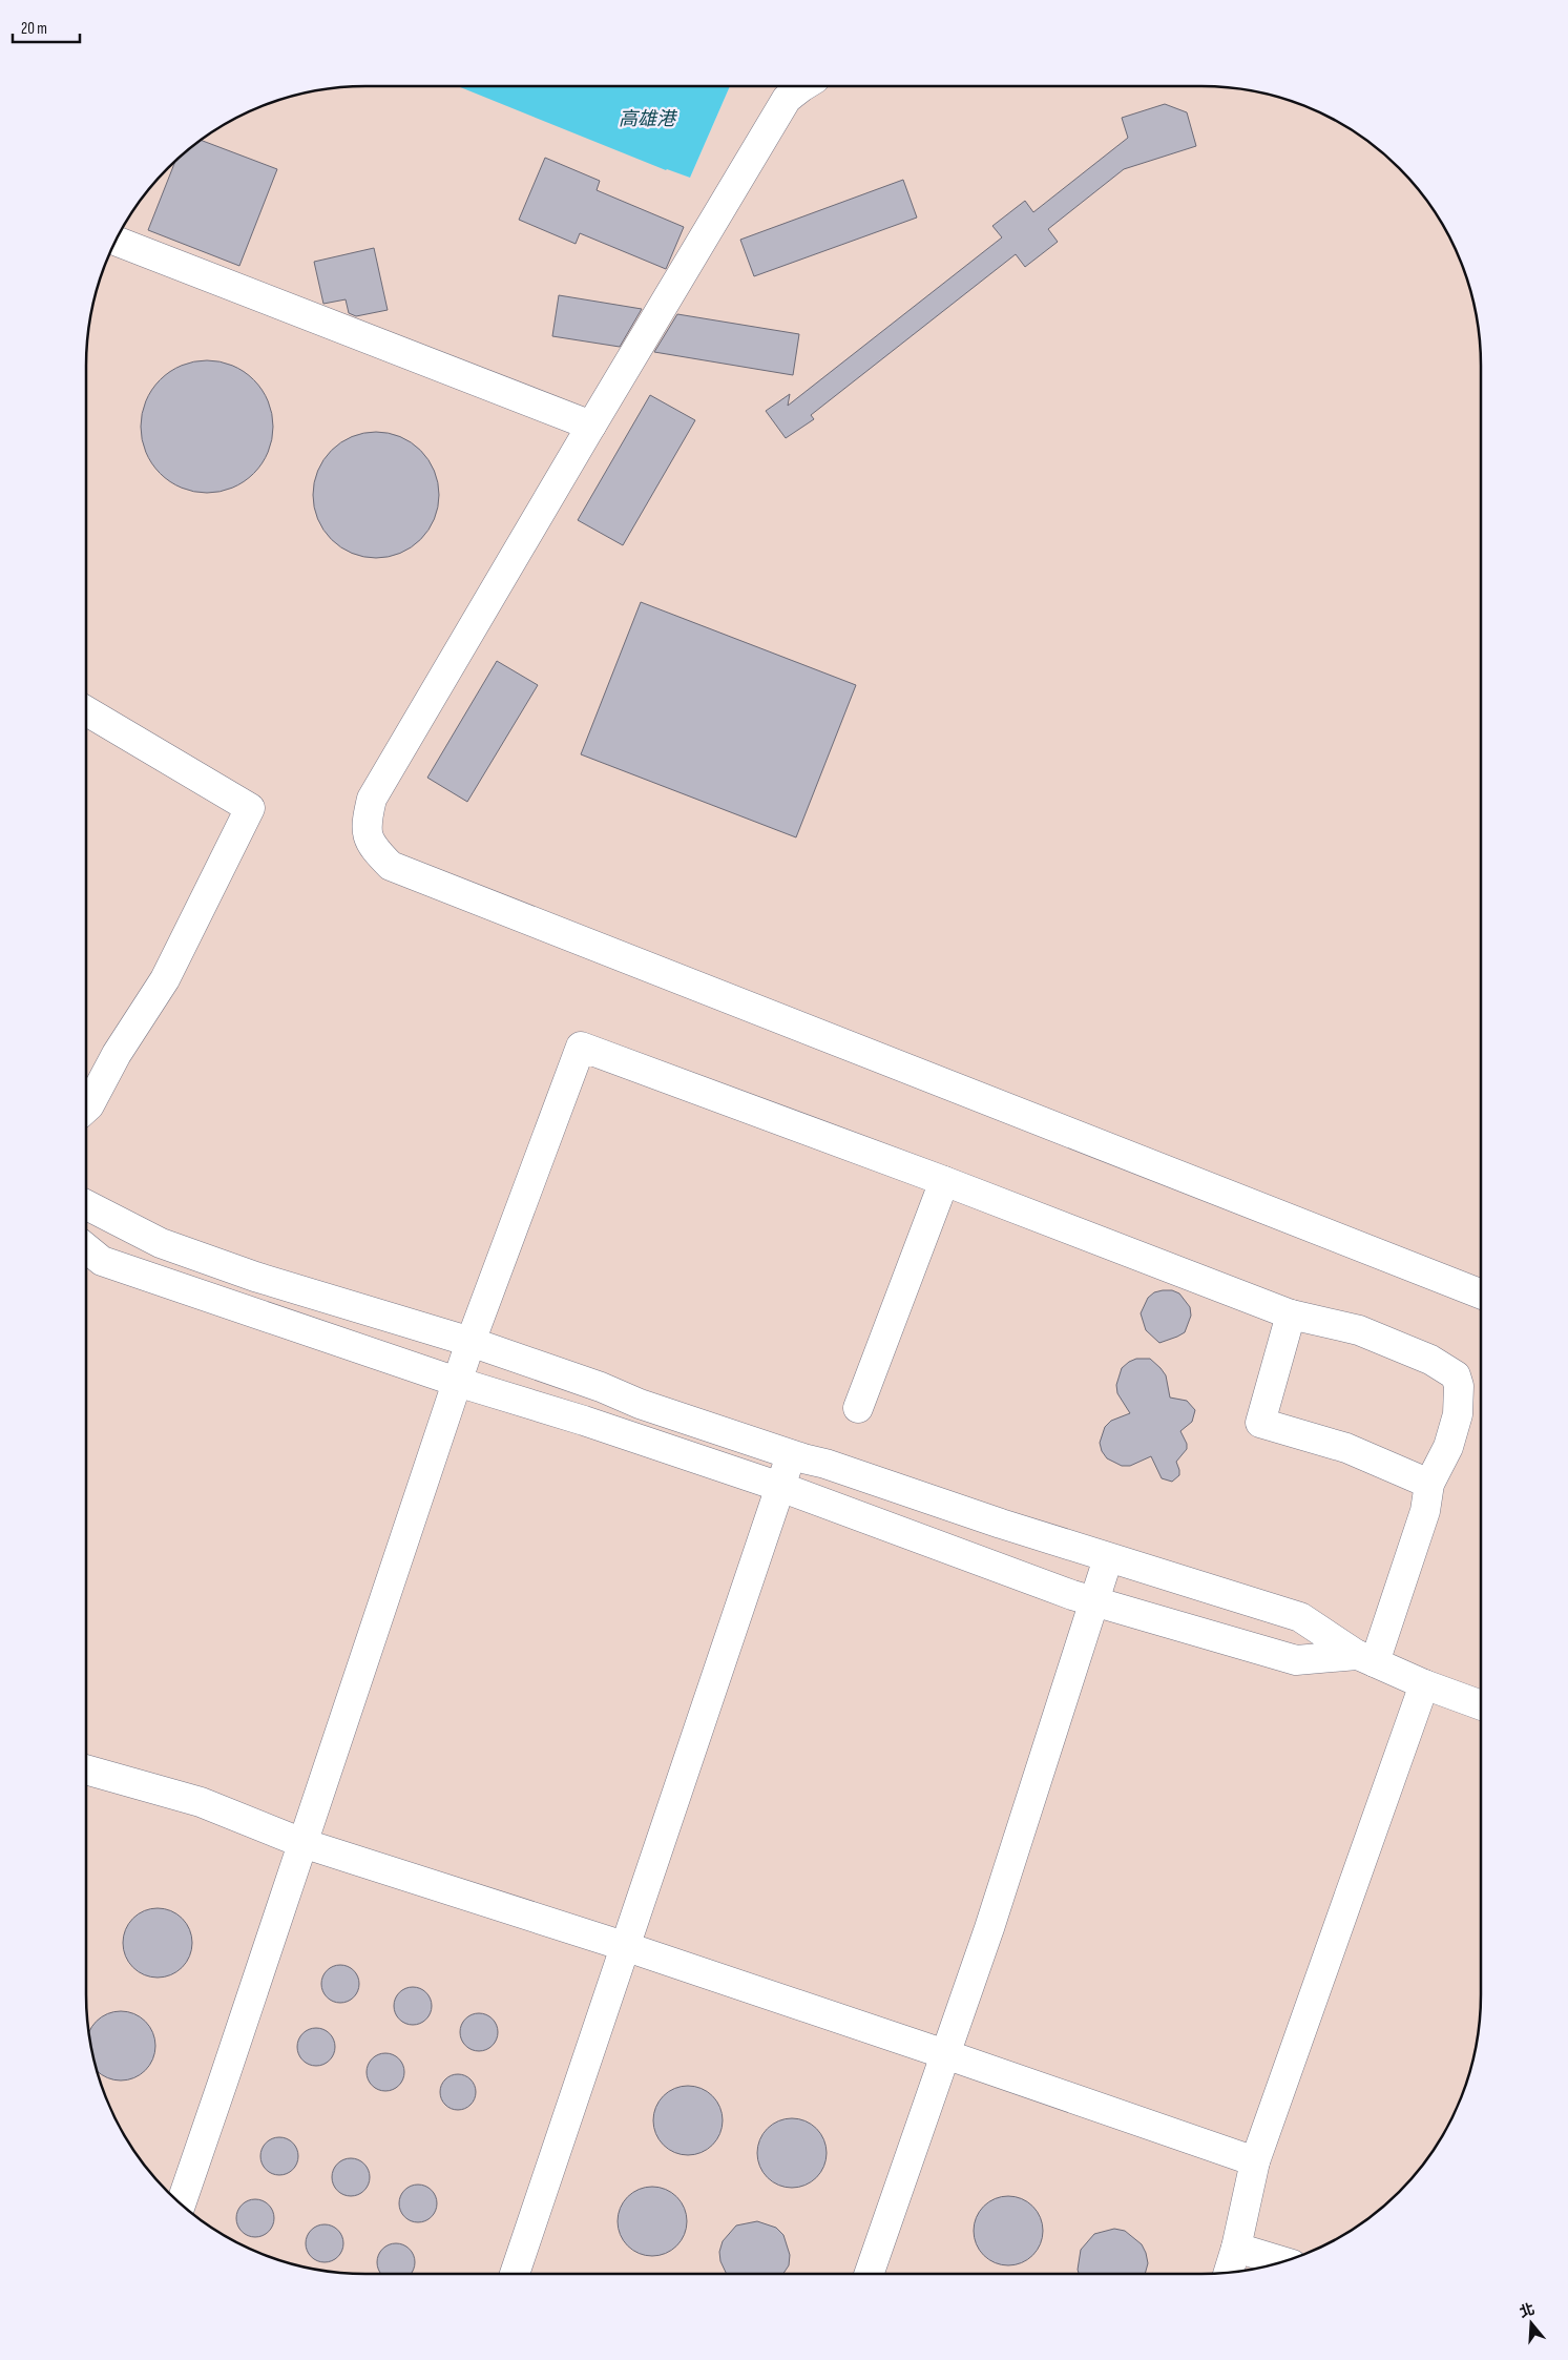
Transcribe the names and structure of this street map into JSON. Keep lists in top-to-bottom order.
{
  "water": ["高雄港"],
  "scale_bar": "20 m",
  "north": "top"
}
